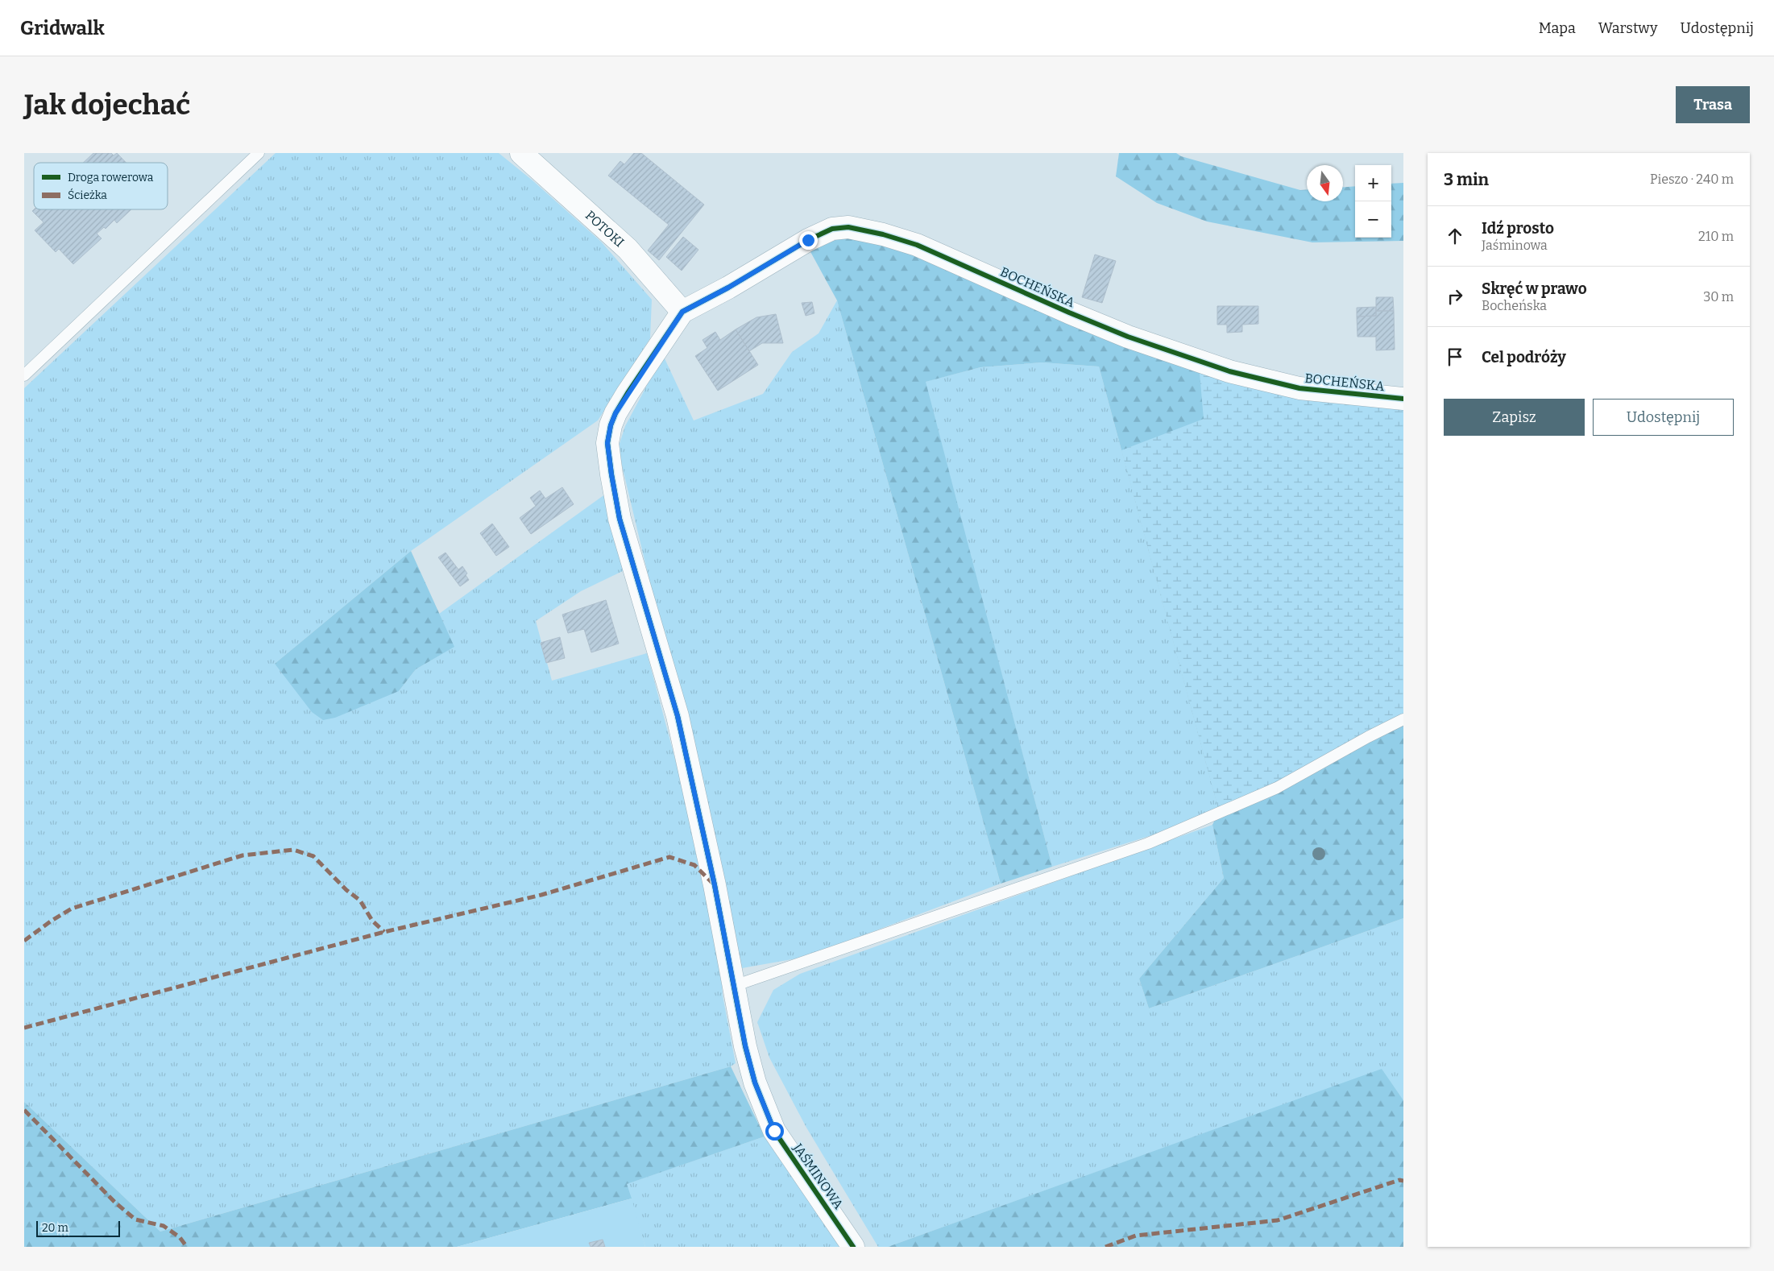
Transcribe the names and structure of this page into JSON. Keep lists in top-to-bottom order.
{
  "streets": {
    "street": ["POTOKI", "BOCHEŃSKA", "JAŚMINOWA"]
  },
  "crossings": [
    ["POTOKI", "BOCHEŃSKA"],
    ["POTOKI", "JAŚMINOWA"],
    ["BOCHEŃSKA", "JAŚMINOWA"]
  ],
  "legend": ["Droga rowerowa", "Ścieżka"],
  "scale_bar": "20 m",
  "north": "bottom",
  "page": {
    "header": "Gridwalk",
    "nav": ["Mapa", "Warstwy", "Udostępnij"],
    "buttons": [
      "Trasa",
      ["Zapisz", "Udostępnij"]
    ],
    "title": "Jak dojechać",
    "heading": ["3 min", "Pieszo · 240 m"],
    "map_buttons": ["+", "−"],
    "list": [
      ["Idź prosto", "Jaśminowa", "210 m"],
      ["Skręć w prawo", "Bocheńska", "30 m"],
      "Cel podróży"
    ],
    "scale": "20 m"
  }
}
